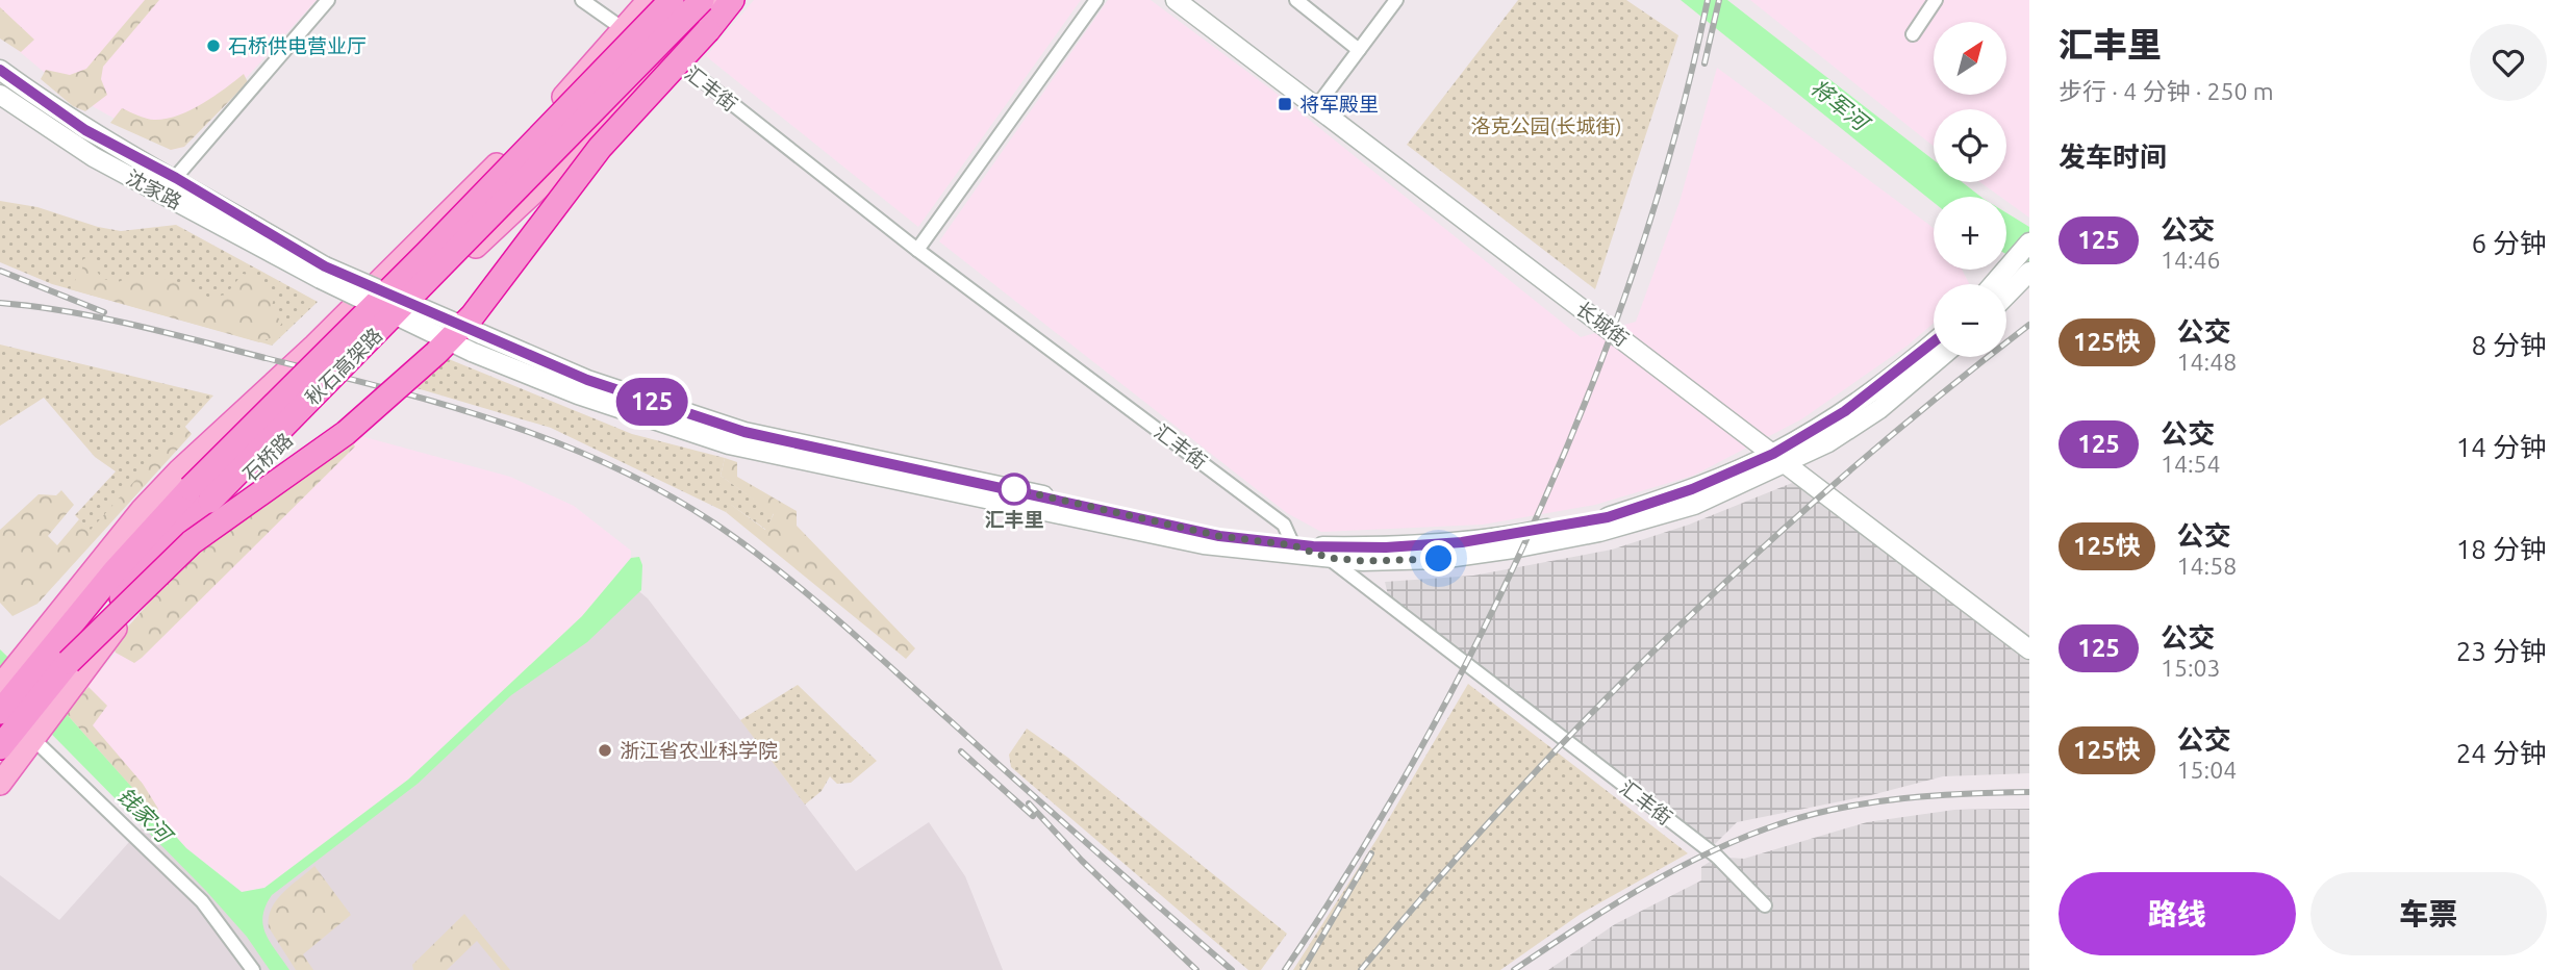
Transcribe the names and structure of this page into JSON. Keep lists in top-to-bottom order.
{
  "streets": {
    "highway": ["秋石高架路"],
    "main road": ["沈家路", "长城街", "石桥路"],
    "street": ["汇丰街"]
  },
  "crossings": [
    ["汇丰街", "沈家路"],
    ["汇丰街", "石桥路"],
    ["沈家路", "长城街"]
  ],
  "water": ["将军河", "钱家河"],
  "parks": ["洛克公园(长城街)"],
  "places": {
    "other": ["石桥供电营业厅", "汇丰里", "浙江省农业科学院"],
    "transit": ["将军殿里"]
  },
  "lines": ["bus line 125"],
  "north": "top right",
  "page": {
    "on_map": "125",
    "heading": [
      ["汇丰里", "步行 · 4 分钟 · 250 m"],
      "发车时间"
    ],
    "map_buttons": ["+", "−"],
    "list": [
      {
        "mark": "125",
        "name": "公交",
        "note": "14:46",
        "value": "6 分钟"
      },
      {
        "mark": "125快",
        "name": "公交",
        "note": "14:48",
        "value": "8 分钟"
      },
      {
        "mark": "125",
        "name": "公交",
        "note": "14:54",
        "value": "14 分钟"
      },
      {
        "mark": "125快",
        "name": "公交",
        "note": "14:58",
        "value": "18 分钟"
      },
      {
        "mark": "125",
        "name": "公交",
        "note": "15:03",
        "value": "23 分钟"
      },
      {
        "mark": "125快",
        "name": "公交",
        "note": "15:04",
        "value": "24 分钟"
      }
    ],
    "buttons": ["路线", "车票"]
  }
}
